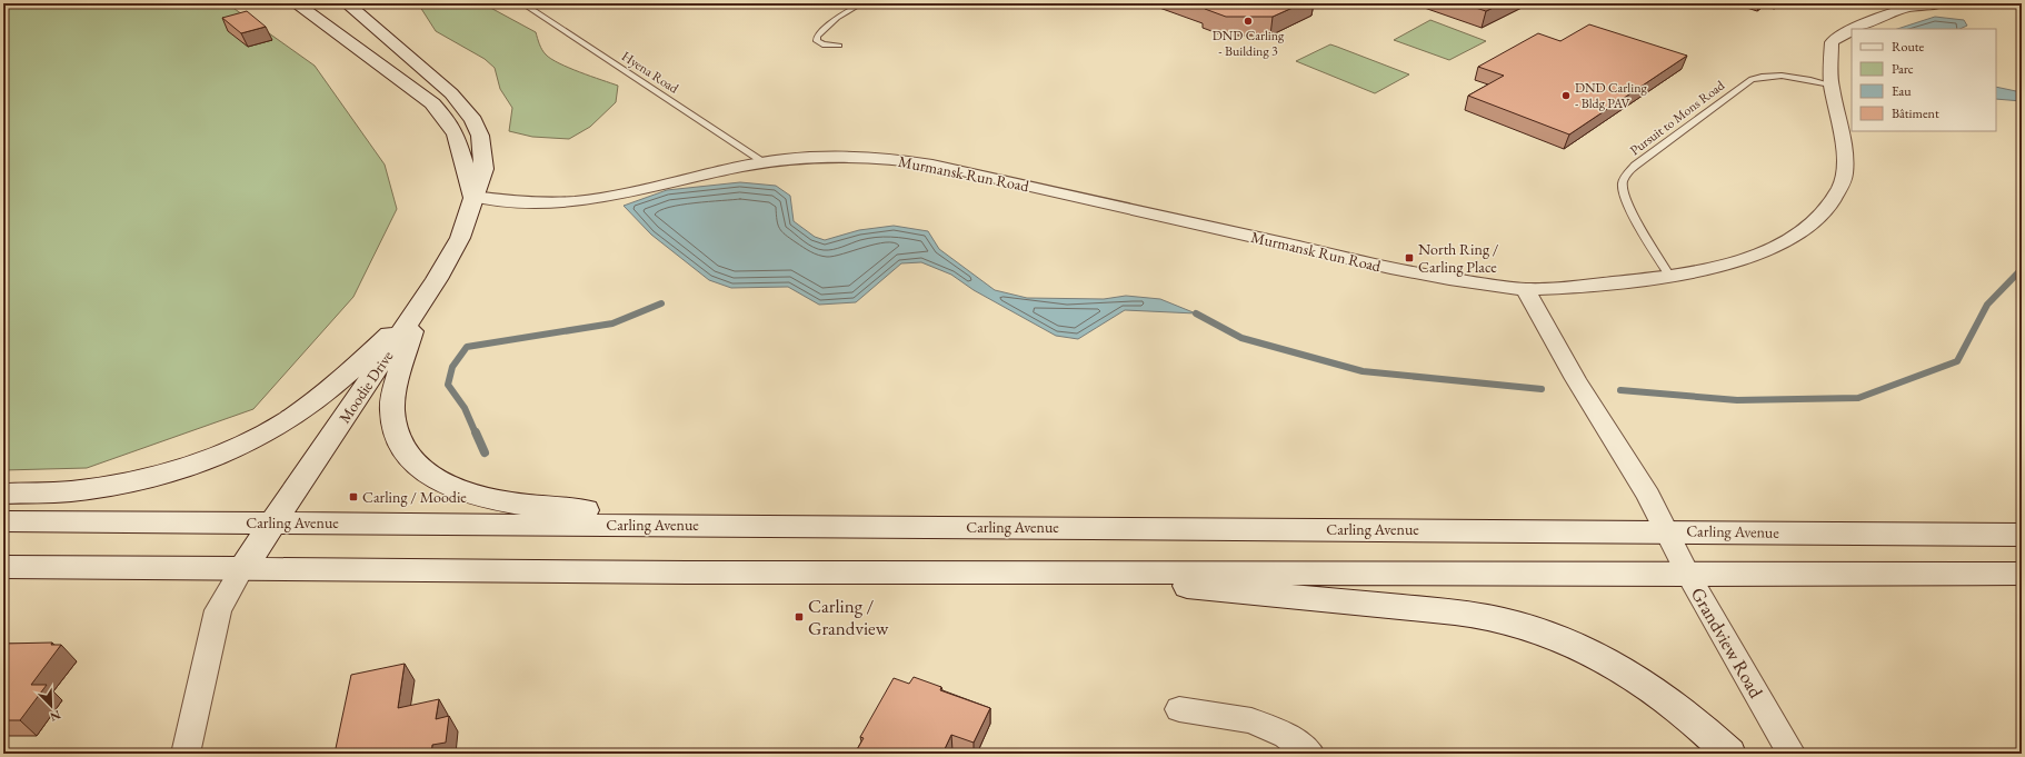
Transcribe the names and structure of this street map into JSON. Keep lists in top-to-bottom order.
{
  "streets": {
    "main road": ["Moodie Drive", "Carling Avenue"],
    "street": ["Murmansk Run Road", "Grandview Road"],
    "lane": ["Hyena Road", "Pursuit to Mons Road"]
  },
  "crossings": [
    ["Hyena Road", "Murmansk Run Road"],
    ["Pursuit to Mons Road", "Murmansk Run Road"],
    ["Murmansk Run Road", "Moodie Drive"],
    ["Murmansk Run Road", "Grandview Road"],
    ["Moodie Drive", "Carling Avenue"],
    ["Carling Avenue", "Grandview Road"]
  ],
  "places": {
    "other": ["DND Carling - Building 3", "DND Carling - Bldg PAV"],
    "transit": ["North Ring / Carling Place", "Carling / Moodie", "Carling / Grandview"]
  },
  "legend": [
    "Route",
    "Parc",
    "Eau",
    "Bâtiment"
  ],
  "north": "bottom right"
}
